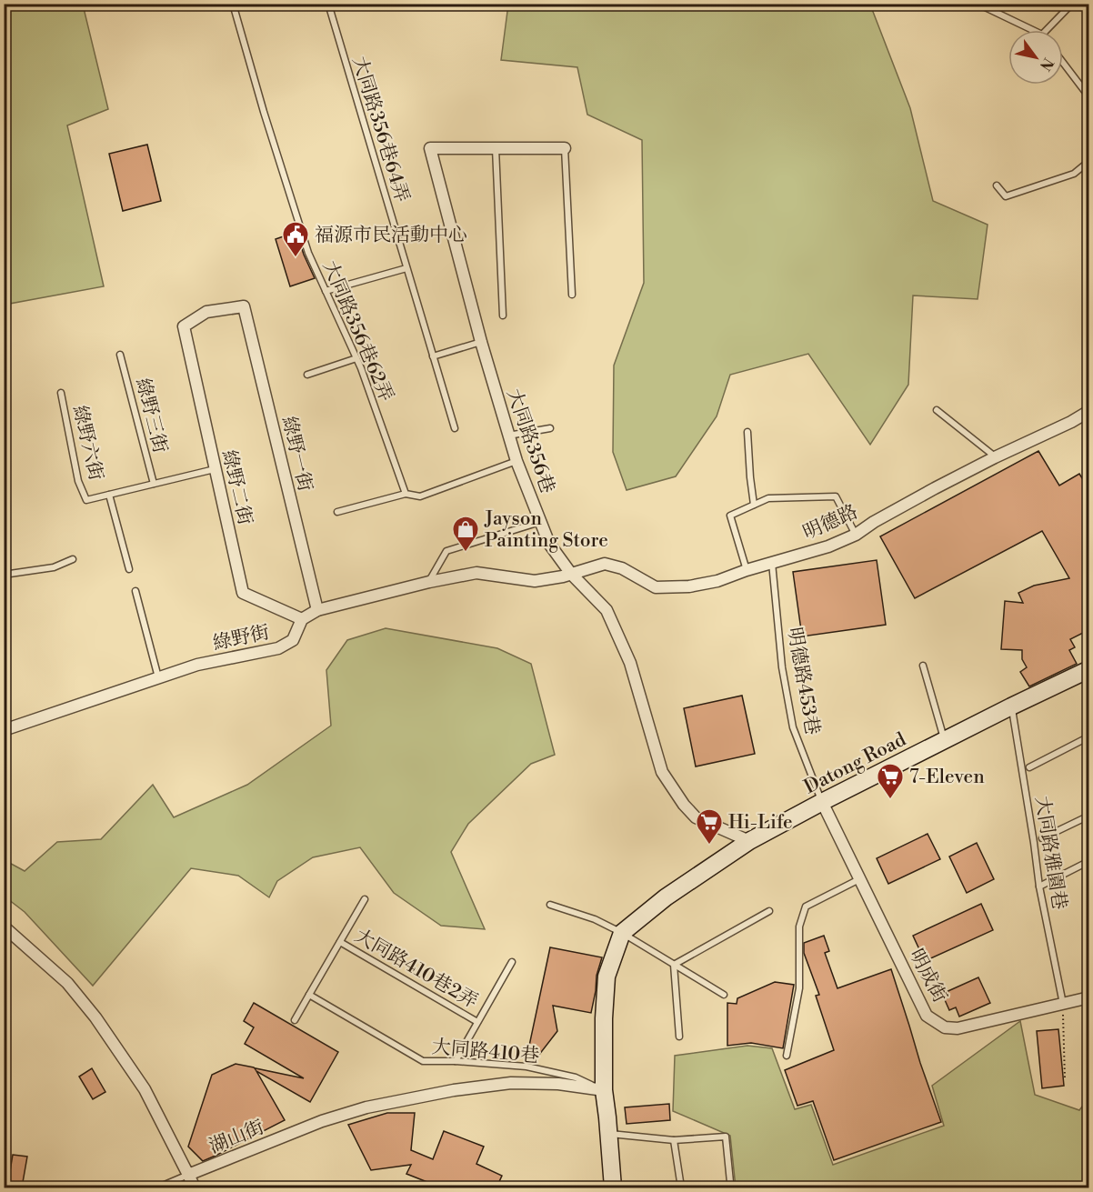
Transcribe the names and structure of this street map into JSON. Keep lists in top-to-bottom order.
{
  "streets": {
    "street": [
      "大同路356巷",
      "綠野一街",
      "綠野二街",
      "明德路",
      "綠野街",
      "Datong Road",
      "明成街",
      "湖山街"
    ],
    "lane": [
      "大同路356巷64弄",
      "大同路356巷62弄",
      "綠野三街",
      "綠野六街",
      "明德路453巷",
      "大同路雅園巷",
      "大同路410巷2弄",
      "大同路410巷"
    ]
  },
  "crossings": [
    ["大同路356巷", "明德路"],
    ["大同路356巷", "Datong Road"],
    ["綠野一街", "綠野二街"],
    ["綠野二街", "綠野街"],
    ["明德路", "明德路453巷"],
    ["明德路453巷", "Datong Road"],
    ["明德路453巷", "明成街"],
    ["Datong Road", "大同路雅園巷"],
    ["Datong Road", "明成街"],
    ["大同路雅園巷", "明成街"],
    ["大同路410巷", "湖山街"]
  ],
  "places": {
    "public building": ["福源市民活動中心"],
    "shop": ["Jayson Painting Store"],
    "supermarket": ["7-Eleven", "Hi-Life"]
  },
  "north": "bottom right"
}
